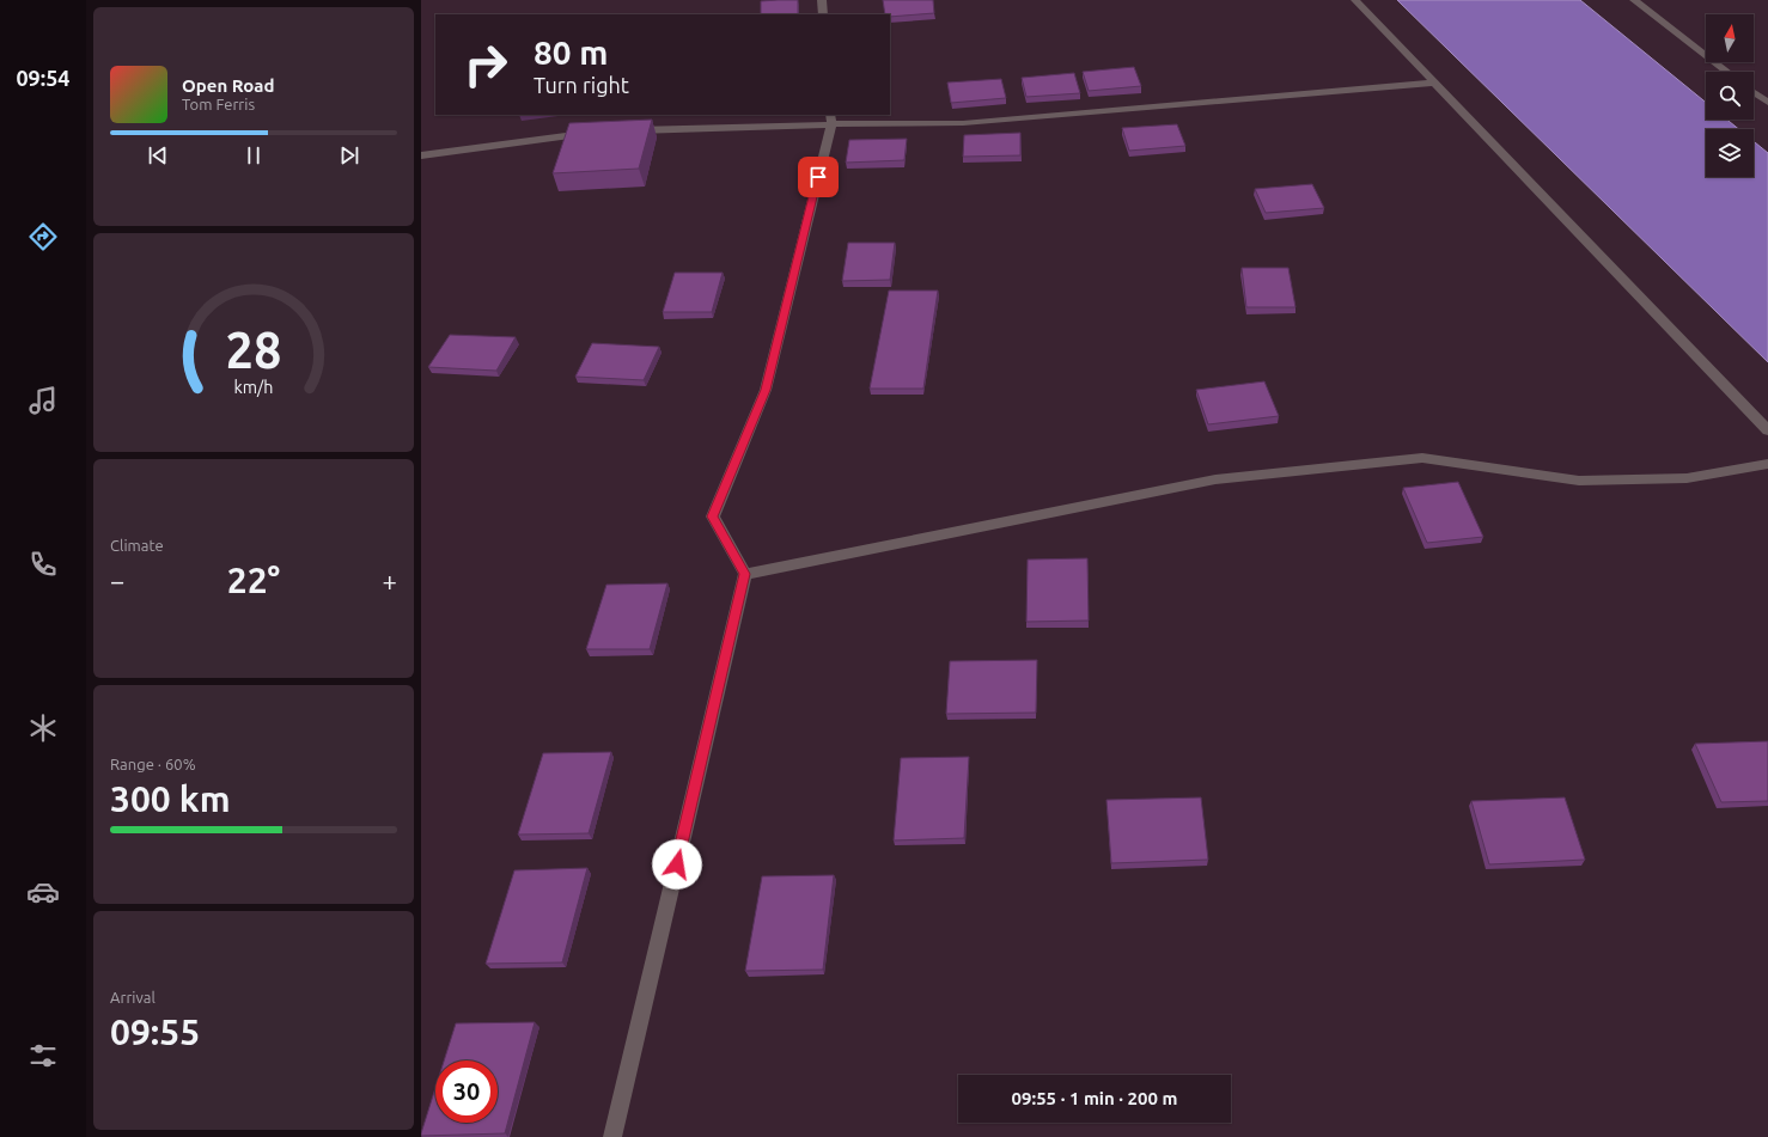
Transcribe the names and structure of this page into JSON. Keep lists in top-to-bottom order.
{
  "north": "top",
  "page": {
    "tabs": "09:54",
    "turn": ["80 m", "Turn right"],
    "song": ["Open Road", "Tom Ferris"],
    "tile": [
      "Climate",
      ["Range · 60%", "300 km"],
      ["Arrival", "09:55"]
    ],
    "heat": ["−", "22°", "+"],
    "limit": "30",
    "trip": "09:55 · 1 min · 200 m",
    "gauge": ["28", "km/h"]
  }
}
